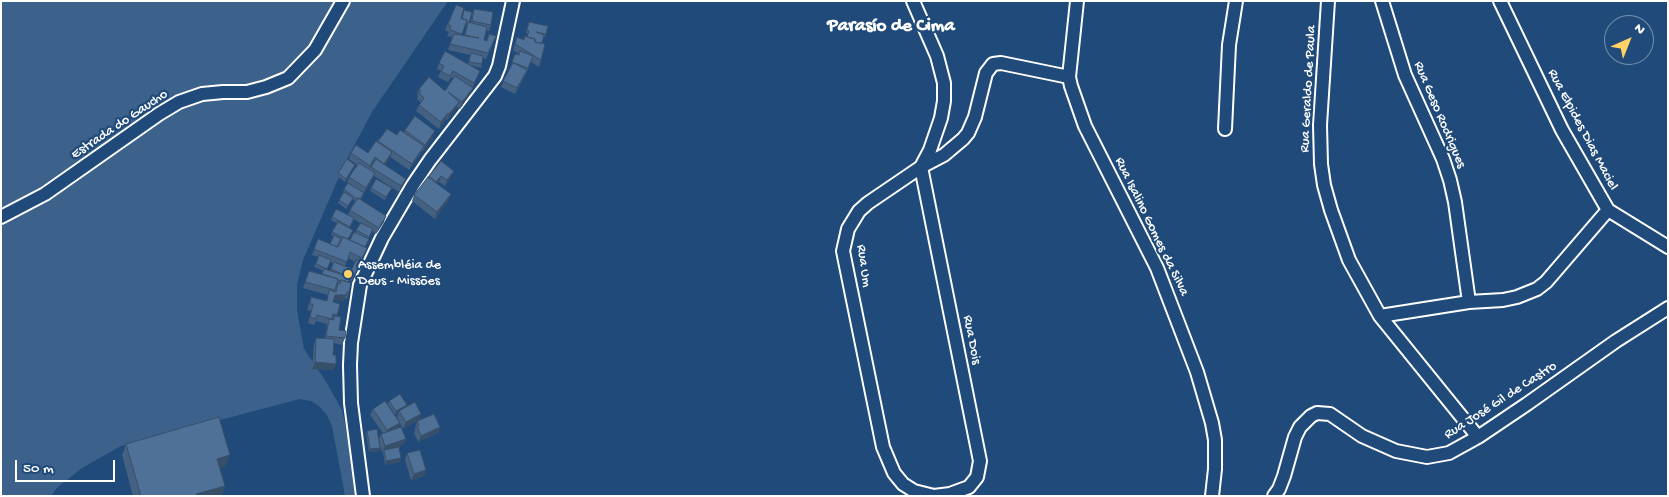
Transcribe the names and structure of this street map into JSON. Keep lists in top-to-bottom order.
{
  "streets": {
    "street": [
      "Rua Geraldo de Paula",
      "Rua Geso Rodrigues",
      "Estrada do Gaucho",
      "Rua Elpides Dias Maciel",
      "Rua Isalino Gomes da Silva",
      "Rua Um",
      "Rua Dois",
      "Rua José Gil de Castro"
    ]
  },
  "crossings": [
    ["Rua Geraldo de Paula", "Rua José Gil de Castro"],
    ["Rua Isalino Gomes da Silva", "Rua Um"],
    ["Rua Um", "Rua Dois"]
  ],
  "districts": ["Parasío de Cima"],
  "places": ["Assembléia de Deus - Missões"],
  "scale_bar": "50 m",
  "north": "top right"
}
